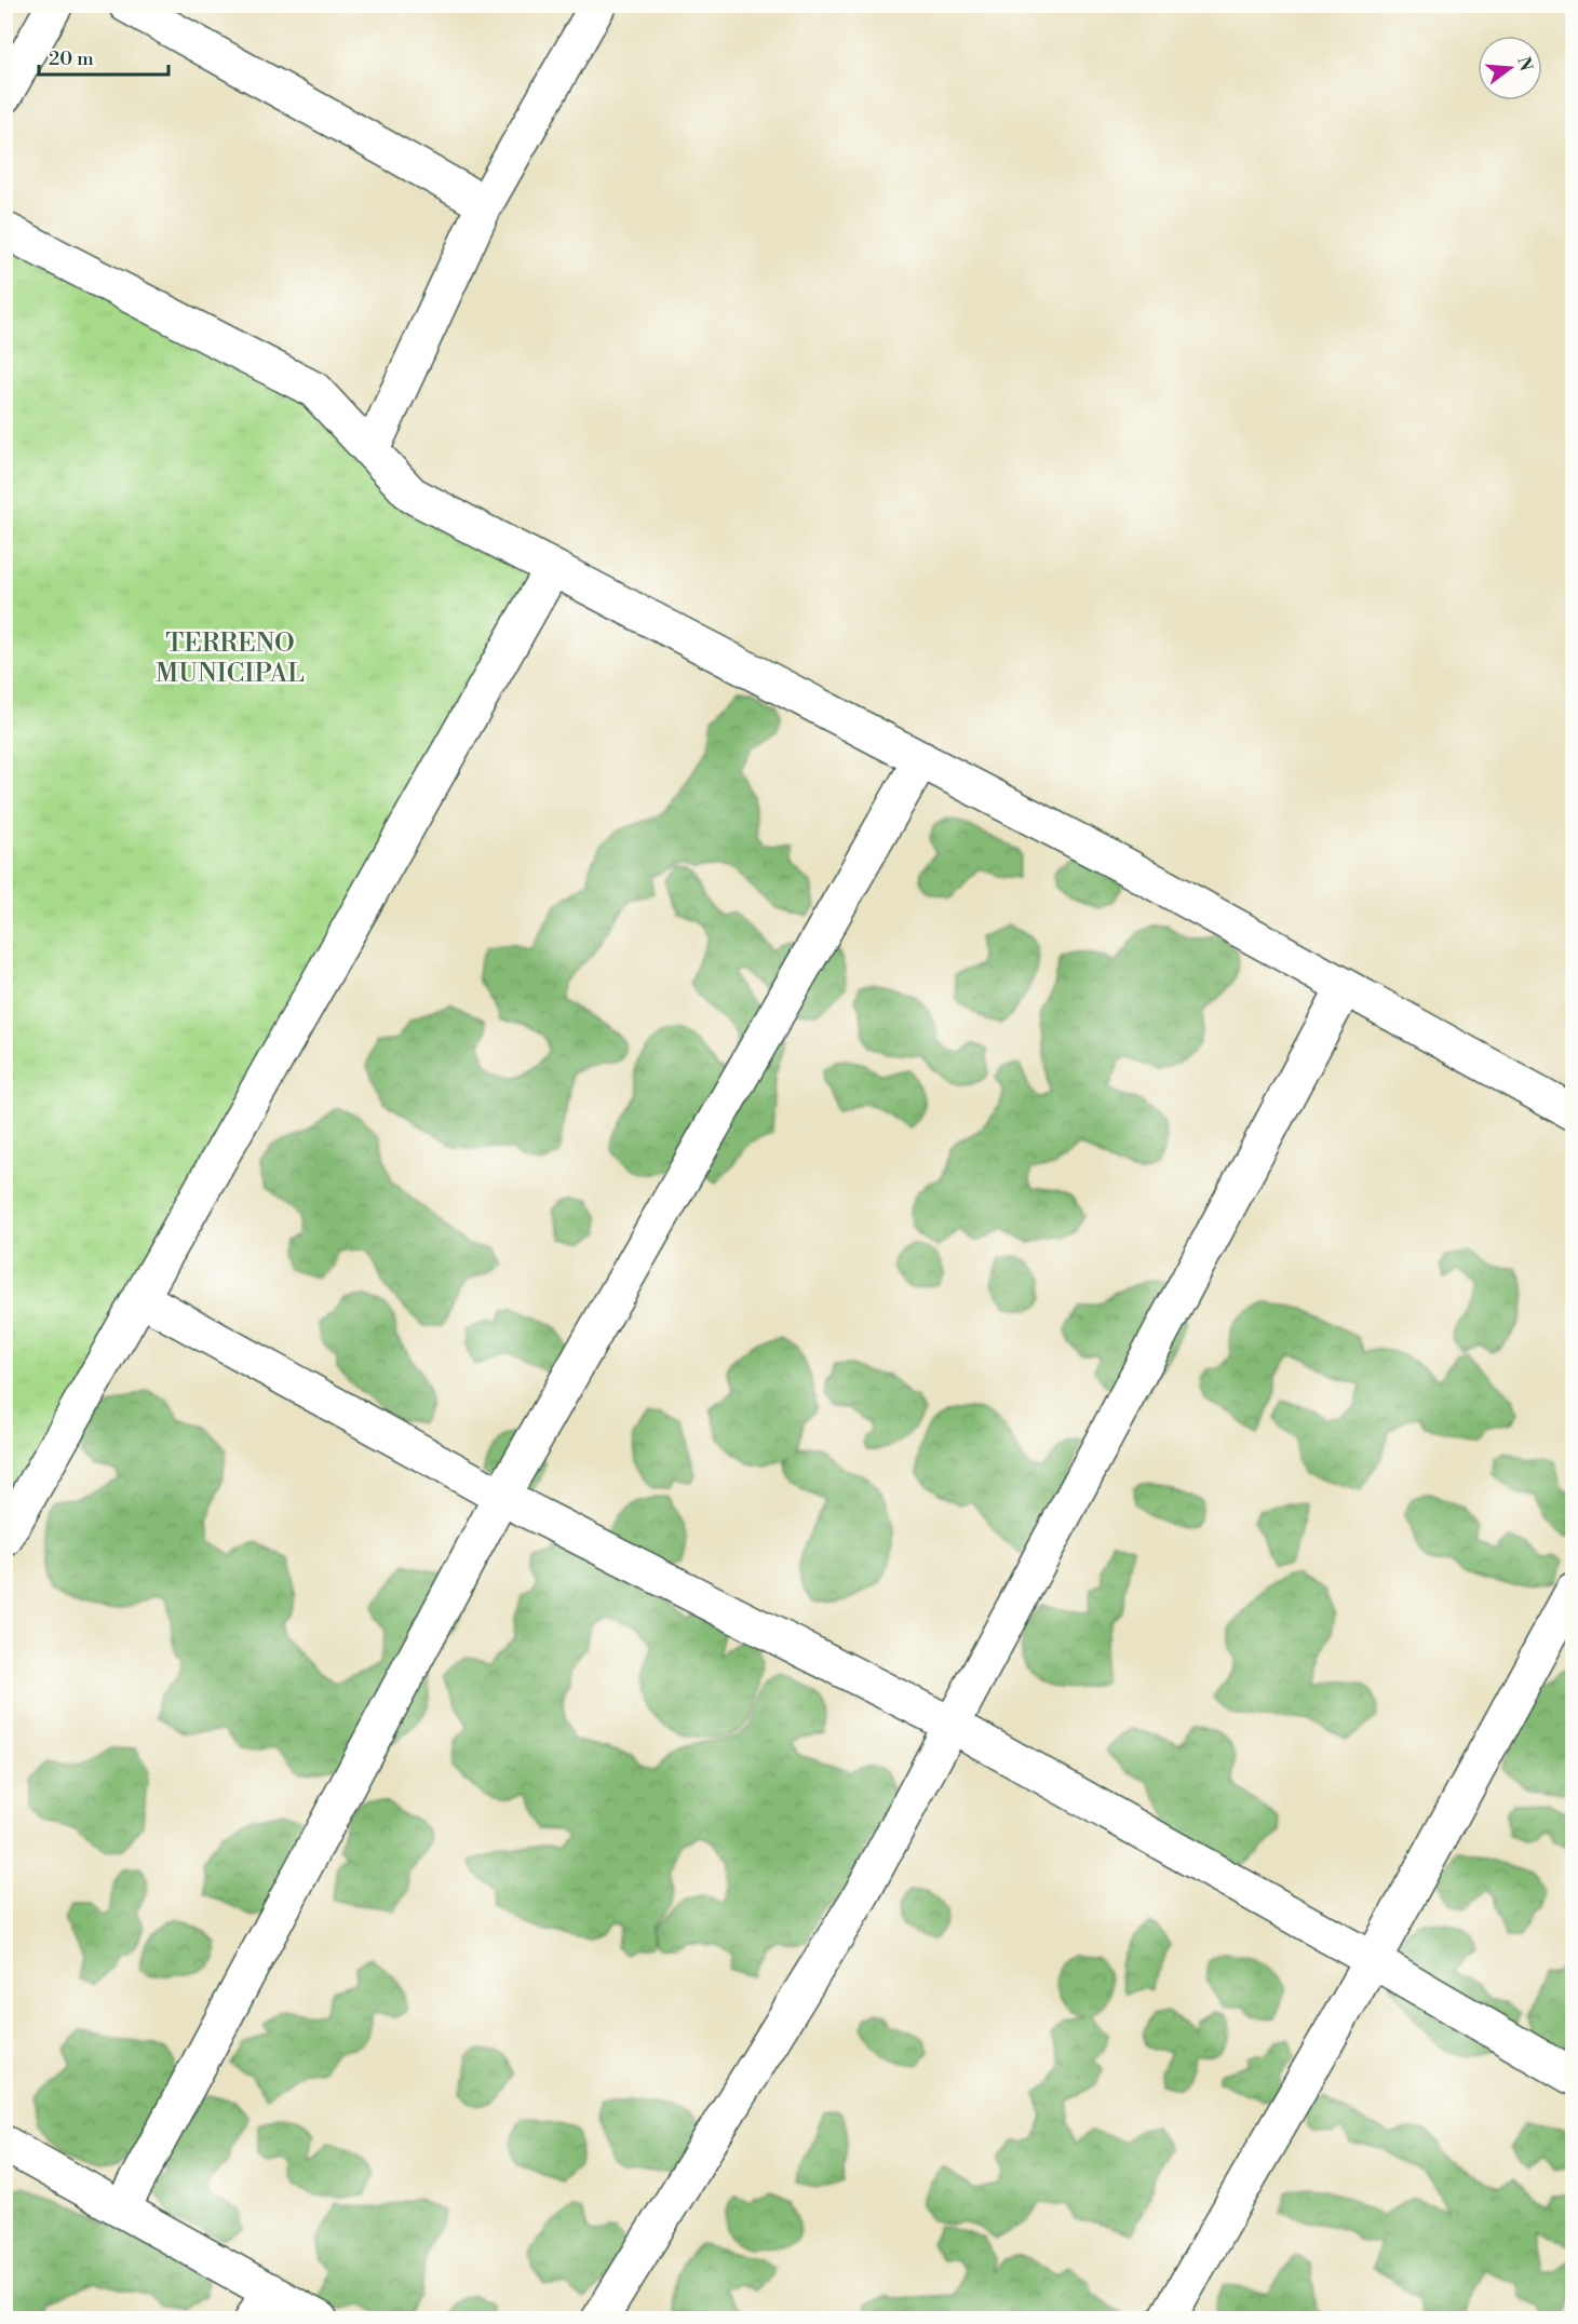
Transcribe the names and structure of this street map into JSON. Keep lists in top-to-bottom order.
{
  "parks": ["TERRENO MUNICIPAL"],
  "scale_bar": "20 m",
  "north": "right"
}
